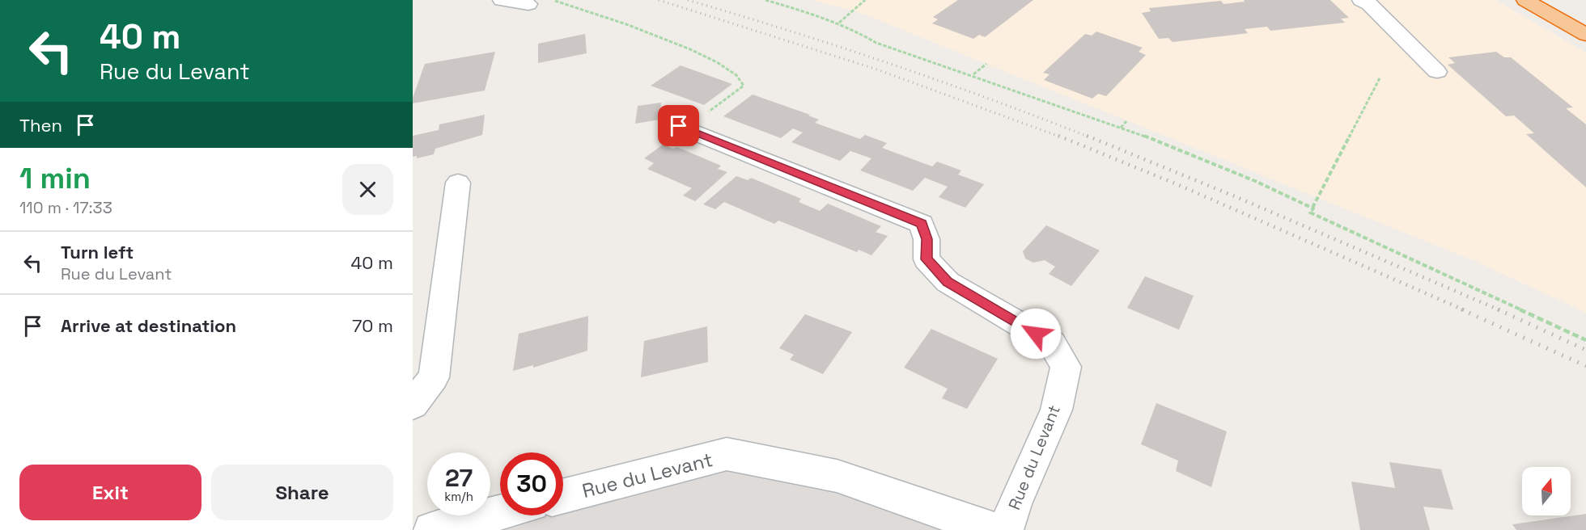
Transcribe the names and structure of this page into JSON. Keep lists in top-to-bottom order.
{
  "streets": {
    "street": ["Rue du Levant"]
  },
  "north": "top",
  "page": {
    "turn": ["40 m", "Rue du Levant"],
    "then": "Then",
    "heading": ["1 min", "110 m · 17:33"],
    "list": [
      {
        "name": "Turn left",
        "note": "Rue du Levant",
        "value": "40 m"
      },
      {
        "name": "Arrive at destination",
        "value": "70 m"
      }
    ],
    "speed": "27 km/h",
    "limit": "30",
    "buttons": ["Exit", "Share"]
  }
}
